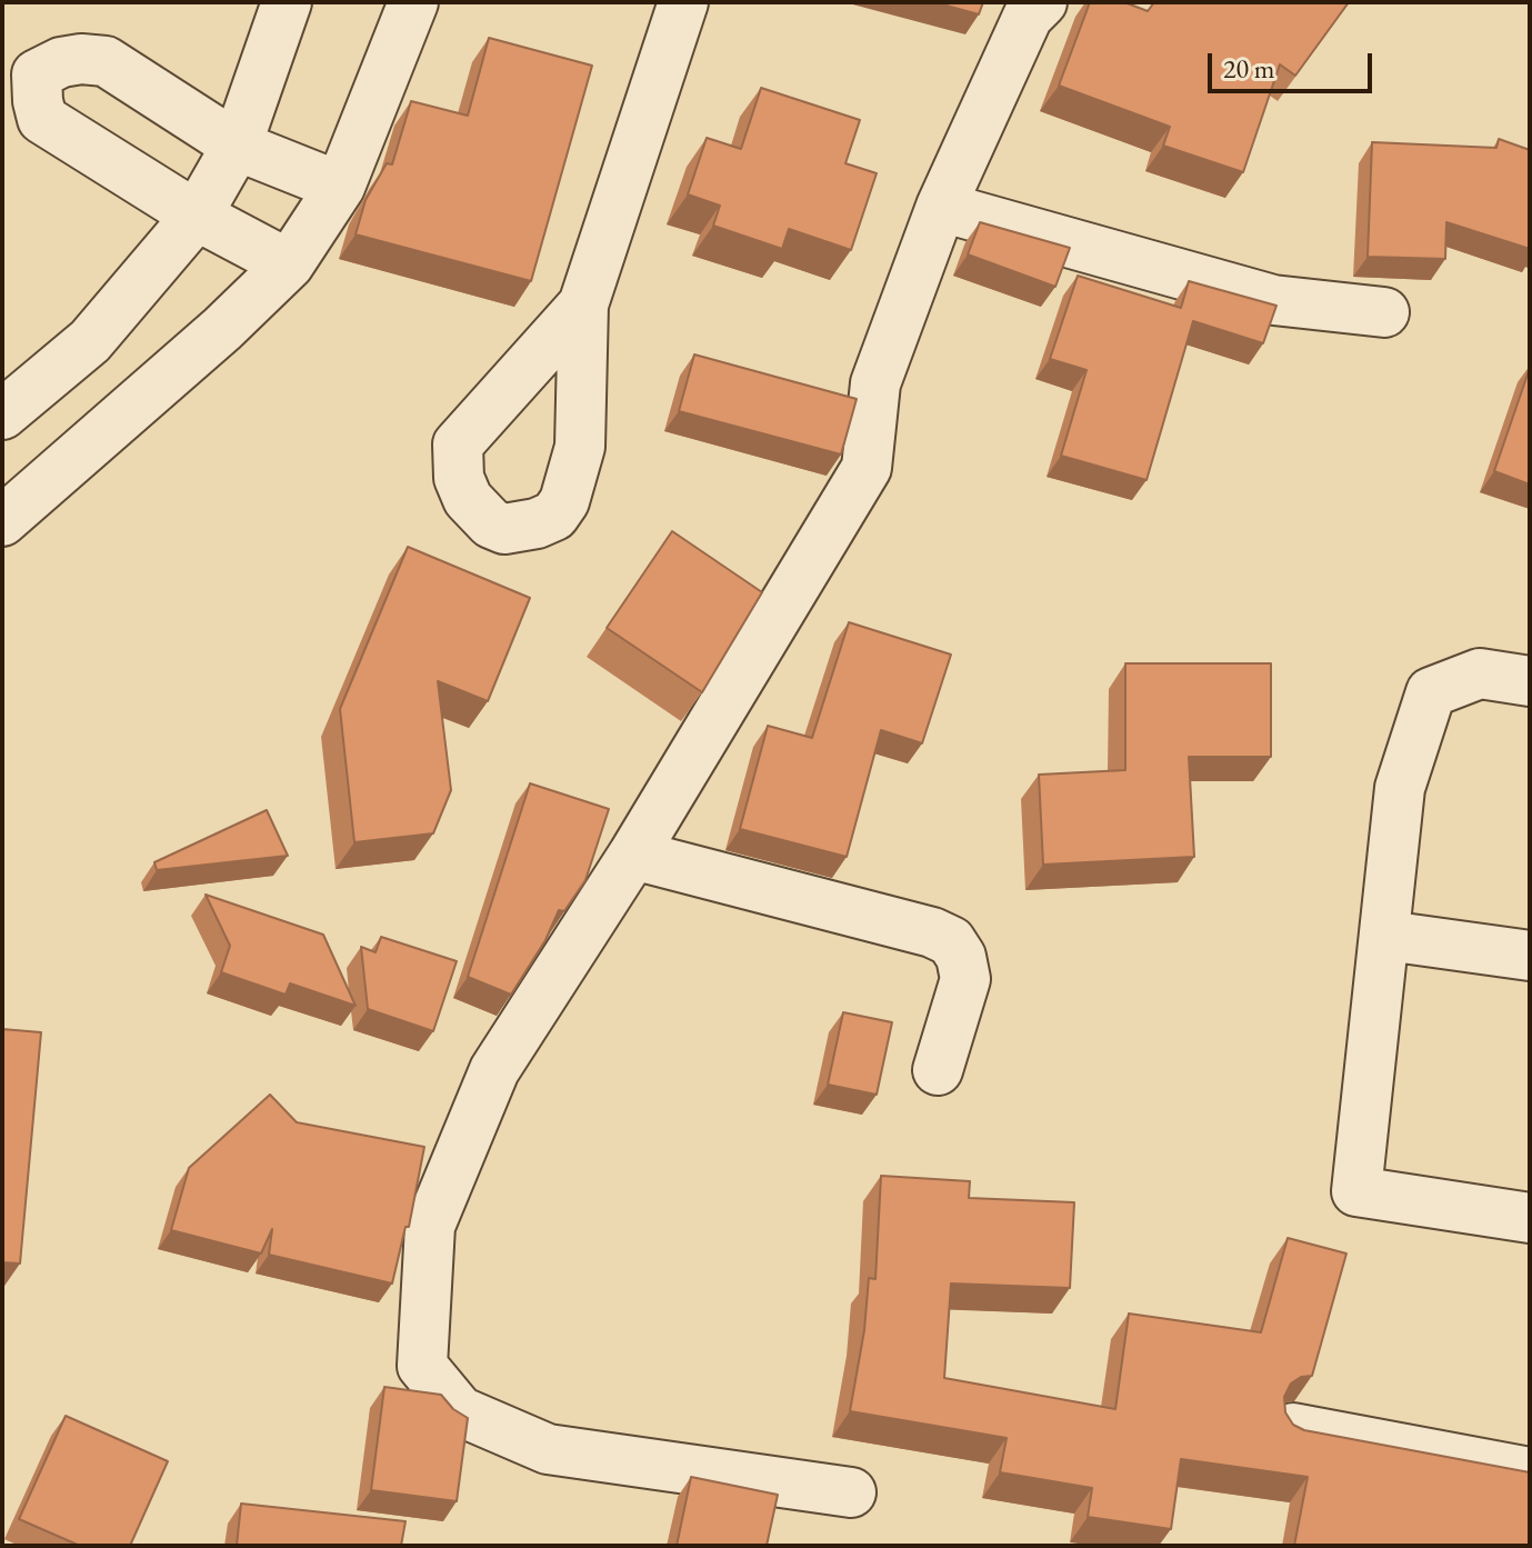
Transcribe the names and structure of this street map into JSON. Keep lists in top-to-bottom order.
{
  "scale_bar": "20 m"
}
